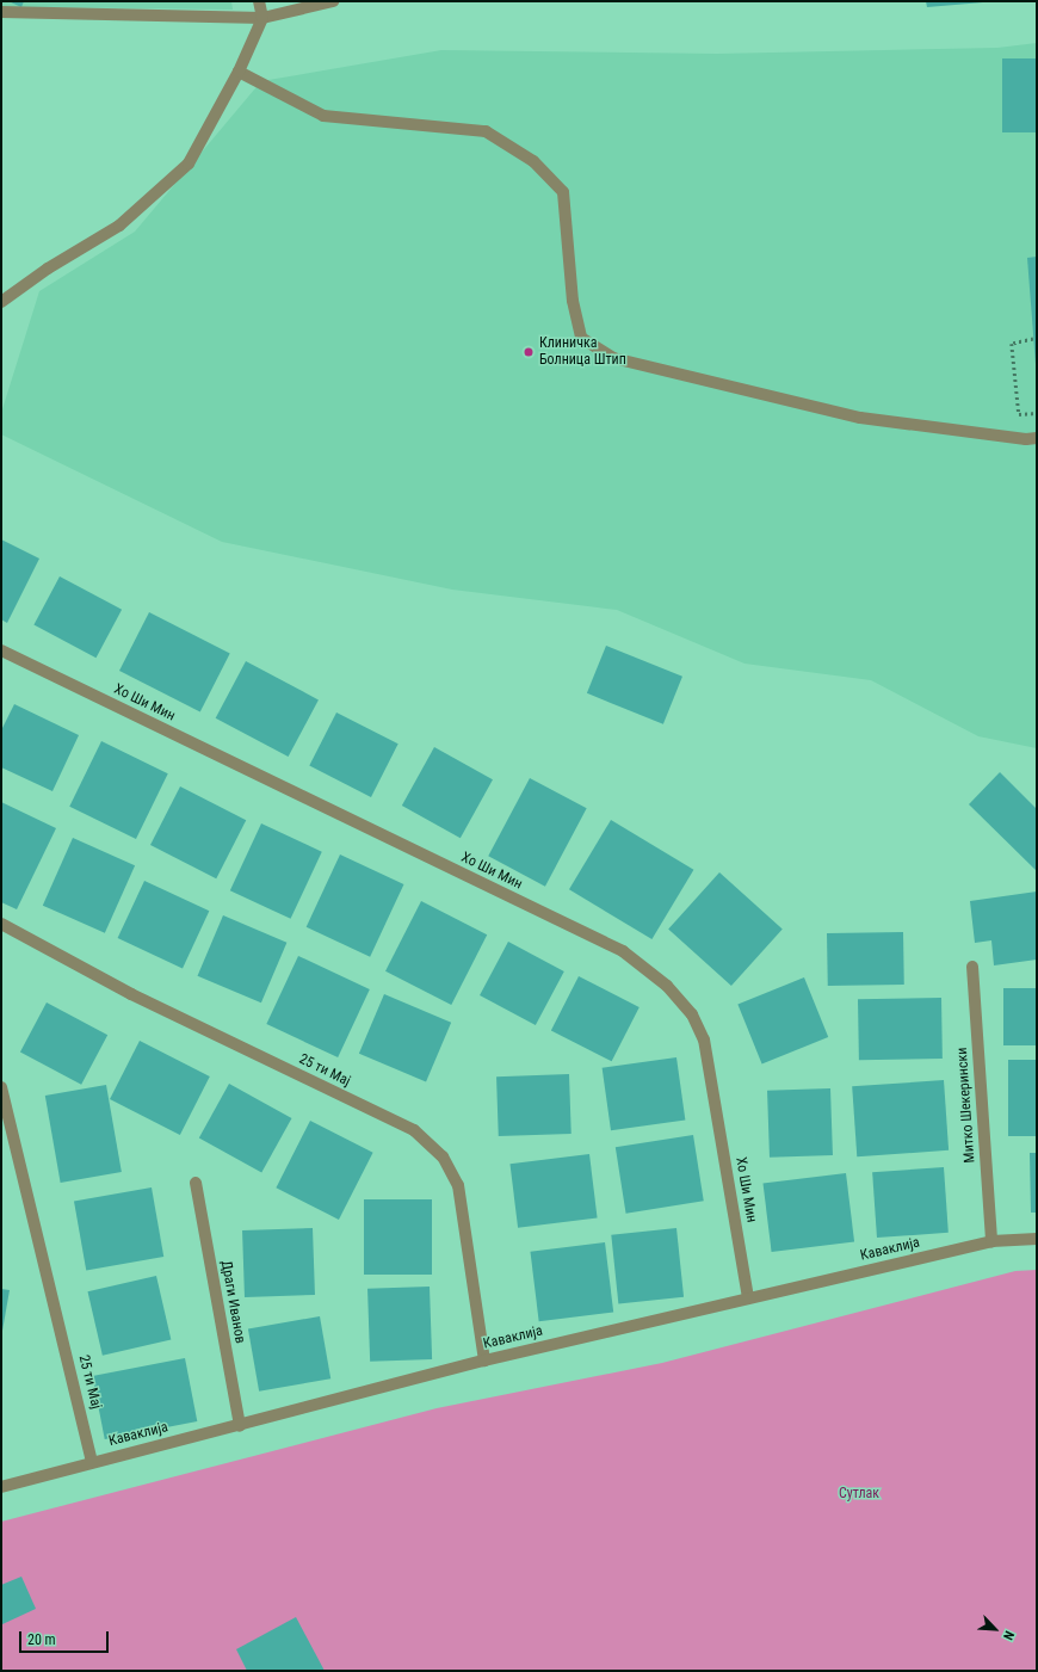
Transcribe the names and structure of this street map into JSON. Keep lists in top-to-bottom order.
{
  "streets": {
    "street": [
      "Хо Ши Мин",
      "25 ти Мај",
      "Митко Шекерински",
      "Каваклија",
      "Драги Иванов"
    ]
  },
  "crossings": [
    ["Хо Ши Мин", "Каваклија"],
    ["25 ти Мај", "Каваклија"],
    ["Митко Шекерински", "Каваклија"],
    ["Каваклија", "Драги Иванов"]
  ],
  "parks": ["Сутлак"],
  "places": ["Клиничка Болница Штип"],
  "scale_bar": "20 m",
  "north": "bottom right"
}
